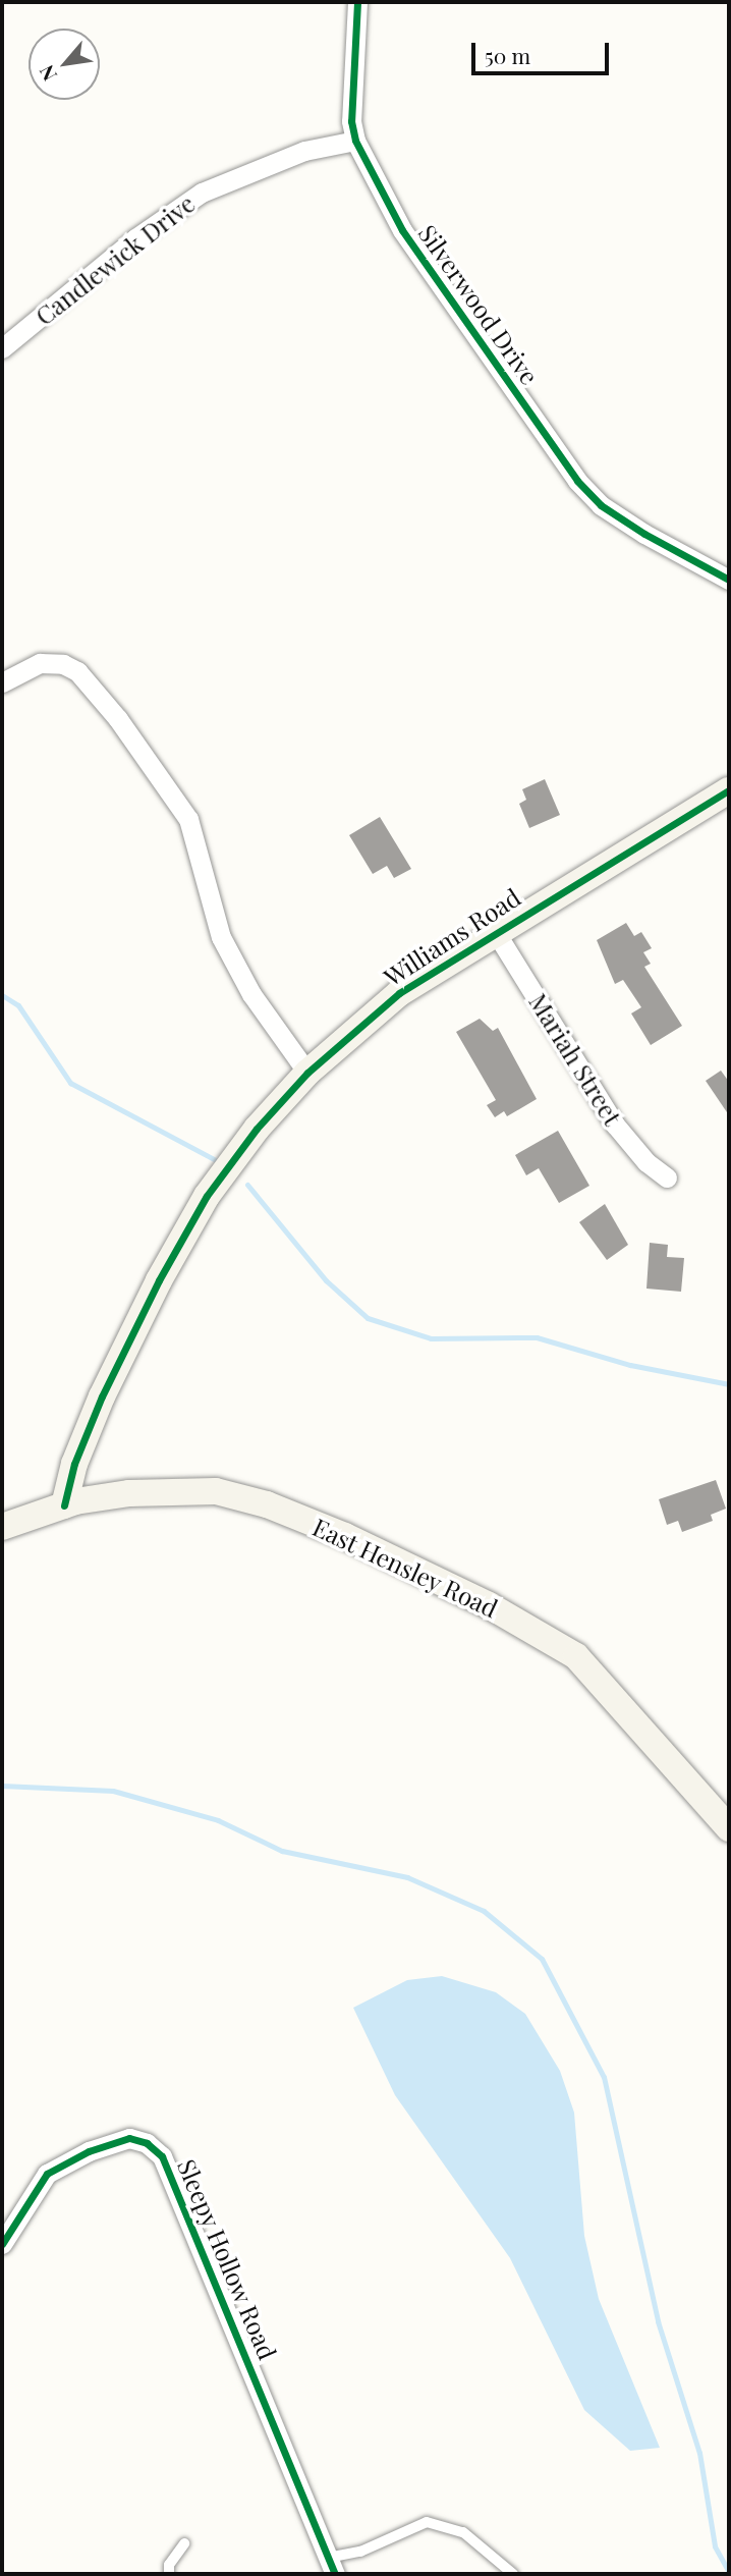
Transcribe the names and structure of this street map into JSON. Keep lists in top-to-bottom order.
{
  "streets": {
    "street": [
      "Candlewick Drive",
      "Silverwood Drive",
      "Williams Road",
      "Mariah Street",
      "East Hensley Road",
      "Sleepy Hollow Road"
    ]
  },
  "crossings": [
    ["Candlewick Drive", "Silverwood Drive"],
    ["Williams Road", "Mariah Street"],
    ["Williams Road", "East Hensley Road"]
  ],
  "scale_bar": "50 m",
  "north": "bottom left"
}
